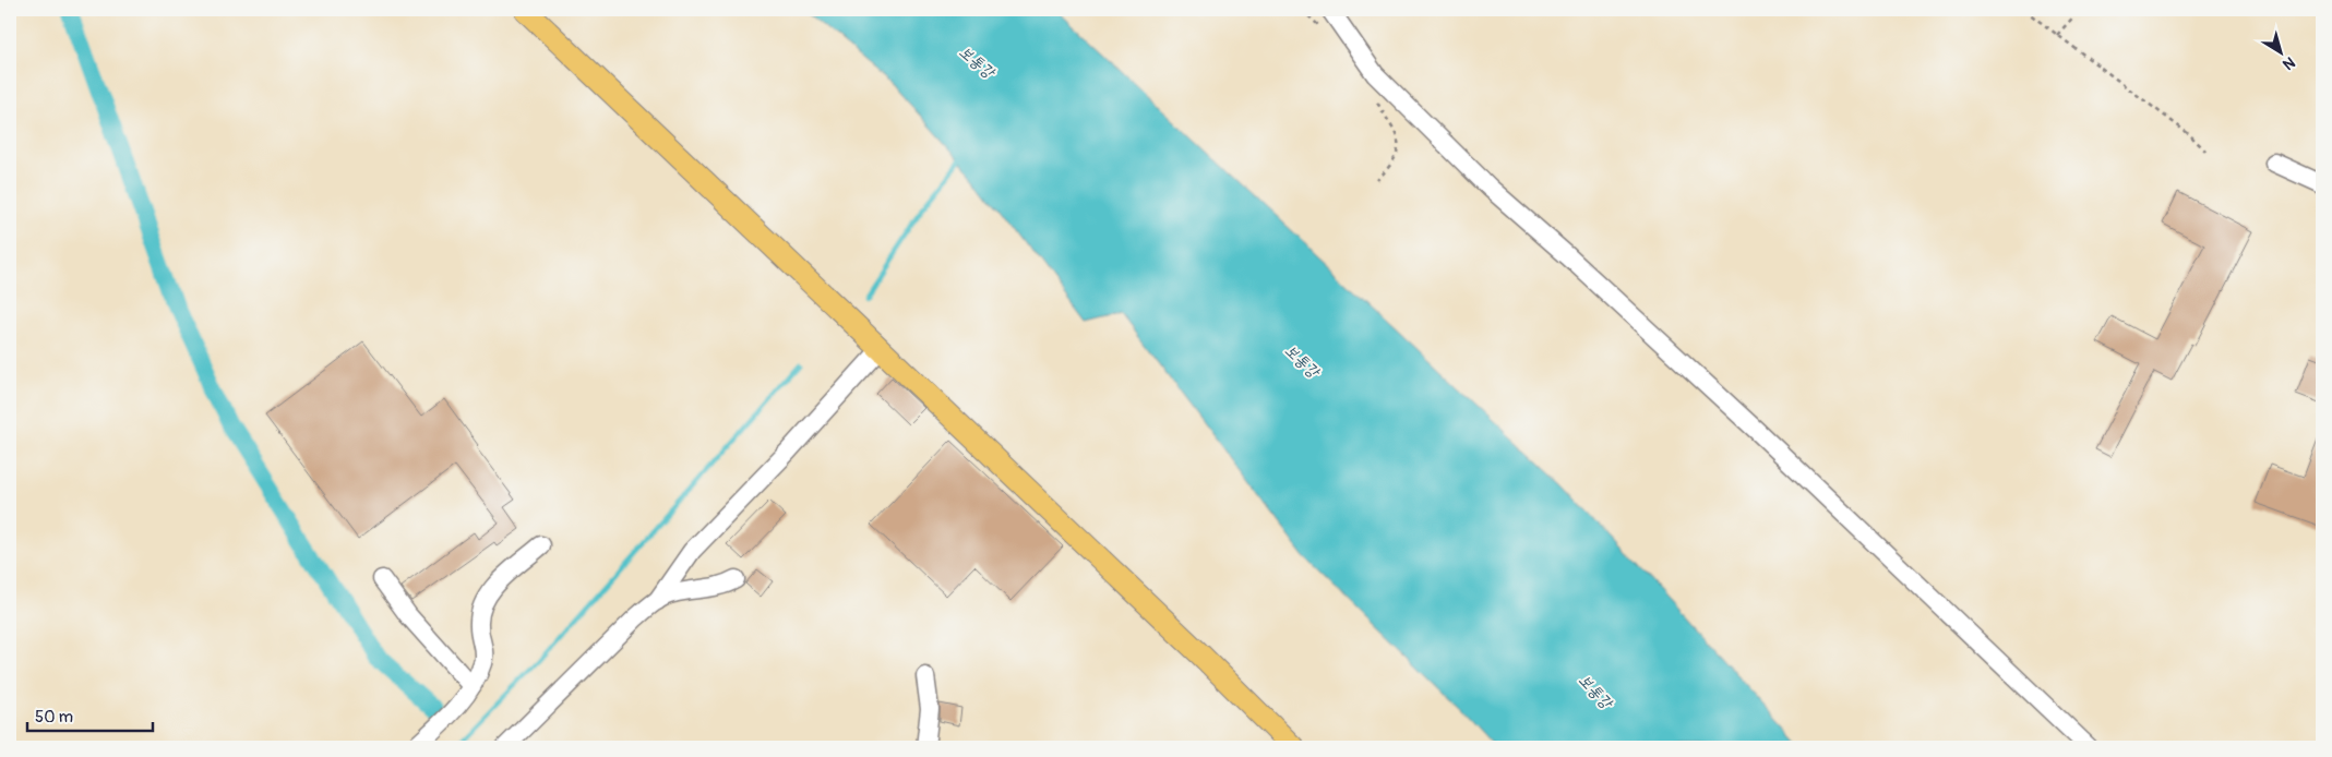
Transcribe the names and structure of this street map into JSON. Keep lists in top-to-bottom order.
{
  "water": ["보통강"],
  "scale_bar": "50 m",
  "north": "bottom right"
}
